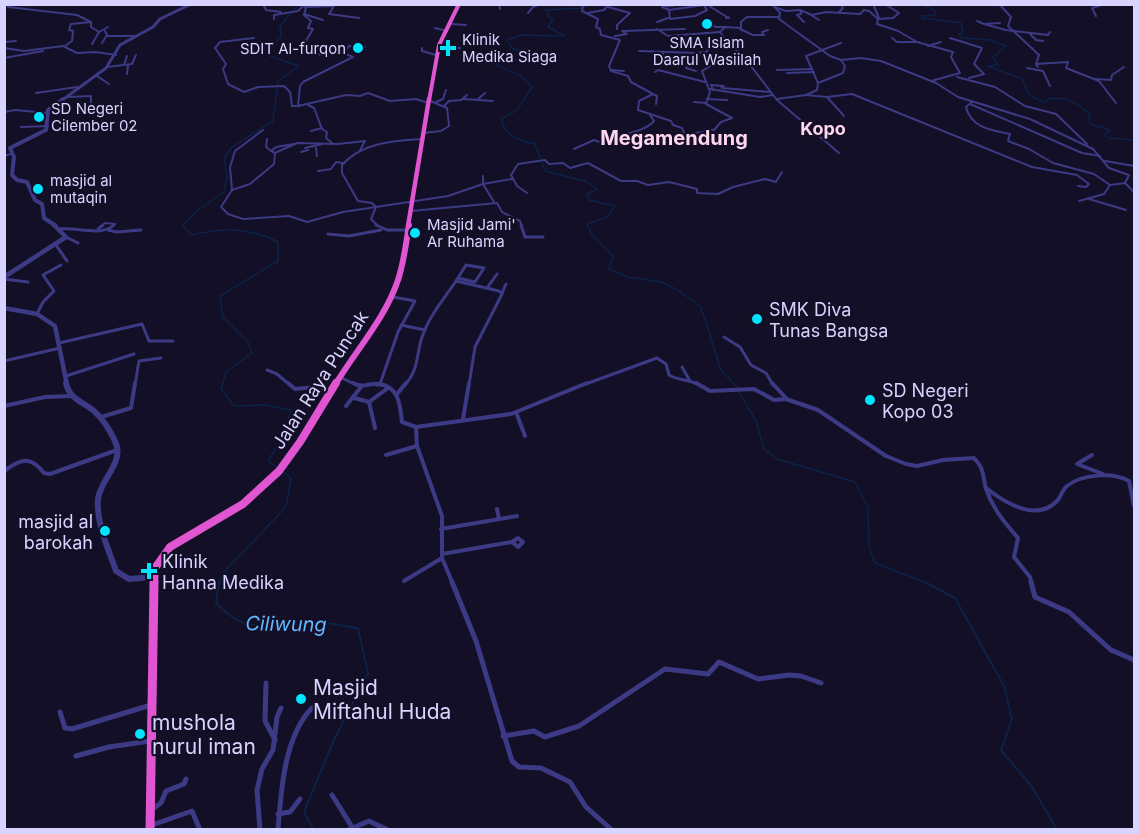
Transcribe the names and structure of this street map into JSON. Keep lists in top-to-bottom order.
{
  "streets": {
    "highway": ["Jalan Raya Puncak"]
  },
  "districts": ["Kopo", "Megamendung"],
  "water": ["Ciliwung"],
  "places": {
    "other": [
      "SMA Islam Daarul Wasiilah",
      "SDIT Al-furqon",
      "SD Negeri Cilember 02",
      "masjid al mutaqin",
      "Masjid Jami' Ar Ruhama",
      "SMK Diva Tunas Bangsa",
      "SD Negeri Kopo 03",
      "masjid al barokah",
      "Masjid Miftahul Huda",
      "mushola nurul iman"
    ],
    "health": ["Klinik Medika Siaga", "Klinik Hanna Medika"]
  }
}
